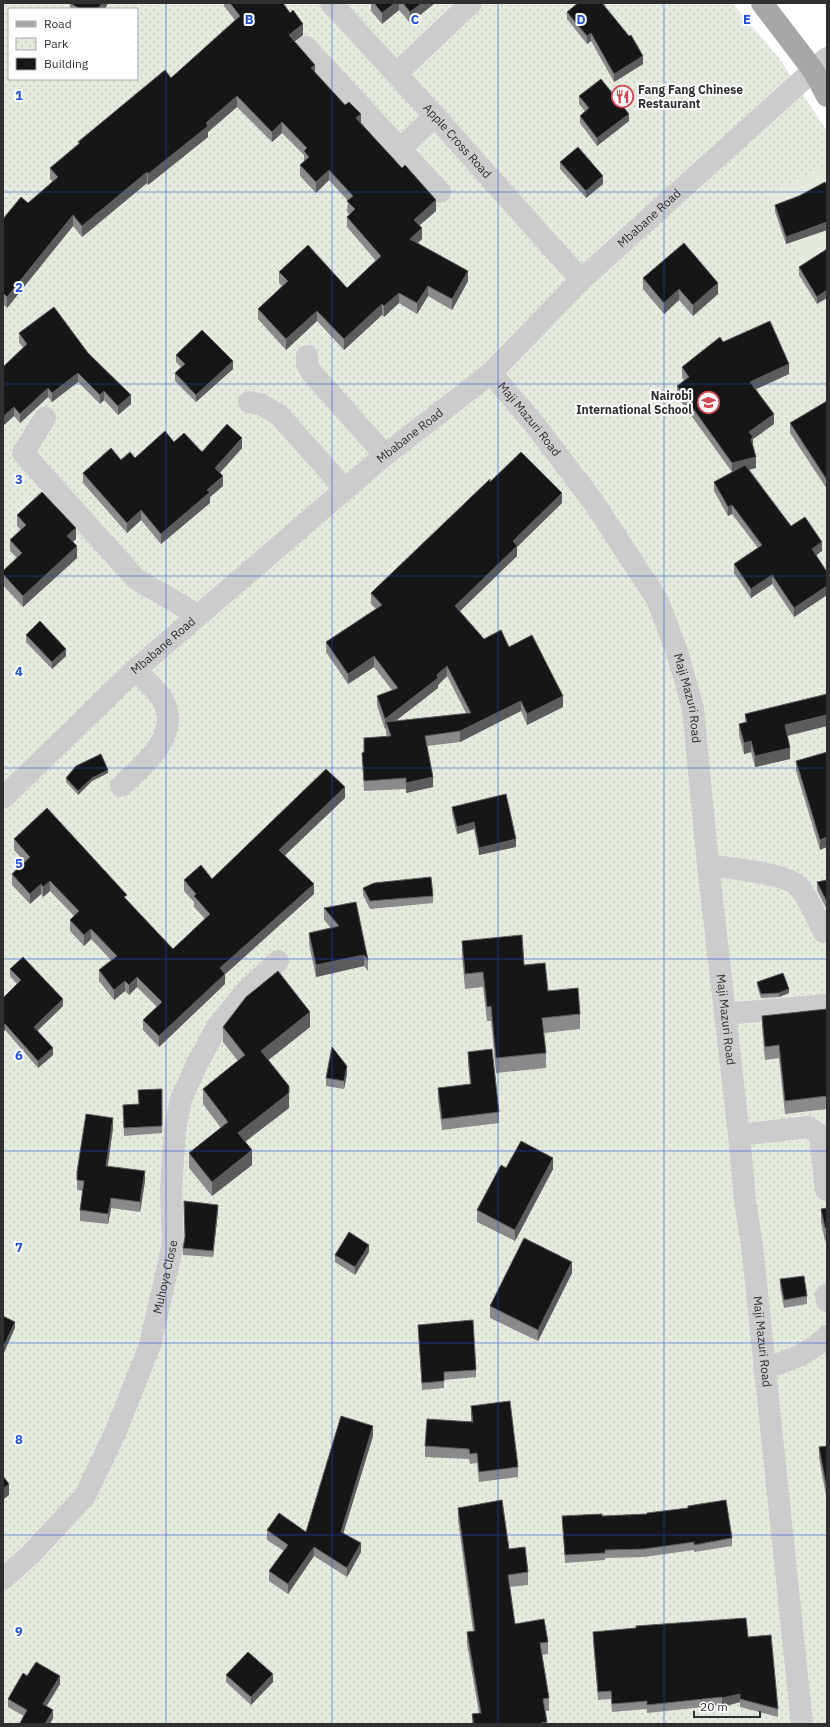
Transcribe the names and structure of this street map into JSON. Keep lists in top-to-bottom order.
{
  "streets": {
    "street": [
      "Apple Cross Road",
      "Mbabane Road",
      "Maji Mazuri Road",
      "Muhoya Close"
    ]
  },
  "crossings": [
    ["Apple Cross Road", "Mbabane Road"],
    ["Mbabane Road", "Maji Mazuri Road"]
  ],
  "places": {
    "restaurant": ["Fang Fang Chinese Restaurant"],
    "school or university": ["Nairobi International School"]
  },
  "legend": ["Road", "Park", "Building"],
  "scale_bar": "20 m",
  "grid": {
    "columns": [
      "B",
      "C",
      "D",
      "E"
    ],
    "rows": [
      "1",
      "2",
      "3",
      "4",
      "5",
      "6",
      "7",
      "8",
      "9"
    ]
  }
}
